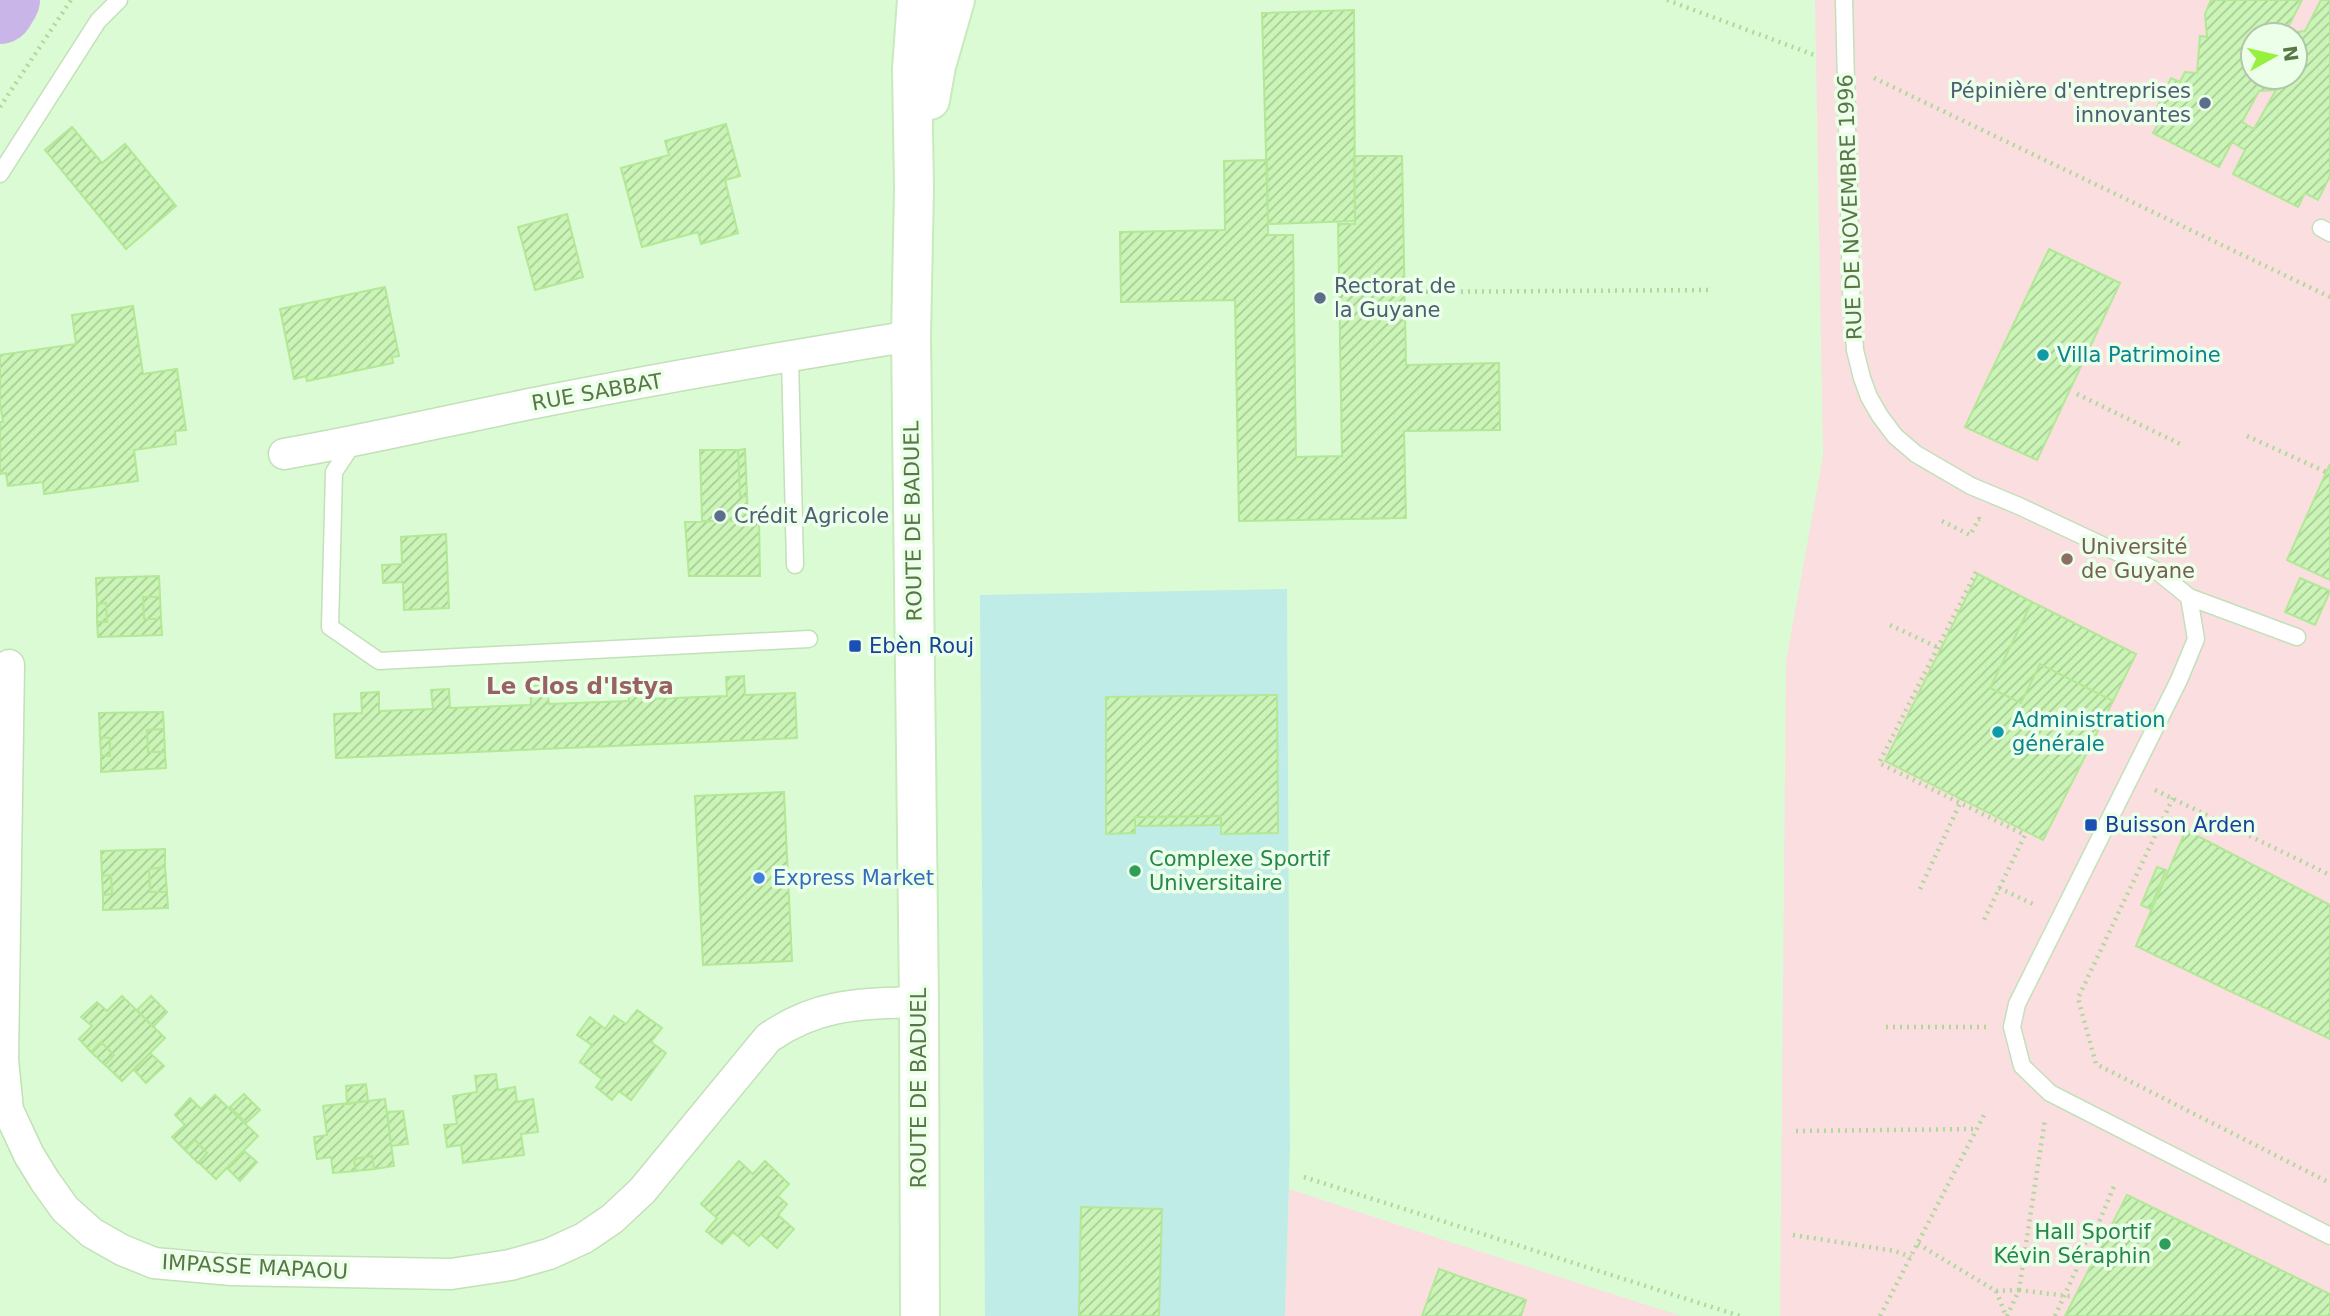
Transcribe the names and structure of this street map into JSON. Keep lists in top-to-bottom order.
{
  "streets": {
    "main road": ["ROUTE DE BADUEL"],
    "street": ["RUE SABBAT", "IMPASSE MAPAOU"],
    "lane": ["RUE DE NOVEMBRE 1996"]
  },
  "crossings": [
    ["RUE SABBAT", "ROUTE DE BADUEL"],
    ["ROUTE DE BADUEL", "IMPASSE MAPAOU"]
  ],
  "districts": ["Le Clos d'Istya"],
  "places": {
    "other": [
      "Pépinière d'entreprises innovantes",
      "Rectorat de la Guyane",
      "Villa Patrimoine",
      "Crédit Agricole",
      "Université de Guyane",
      "Administration générale",
      "Complexe Sportif Universitaire",
      "Express Market",
      "Hall Sportif Kévin Séraphin"
    ],
    "transit": ["Ebèn Rouj", "Buisson Arden"]
  },
  "north": "right"
}
